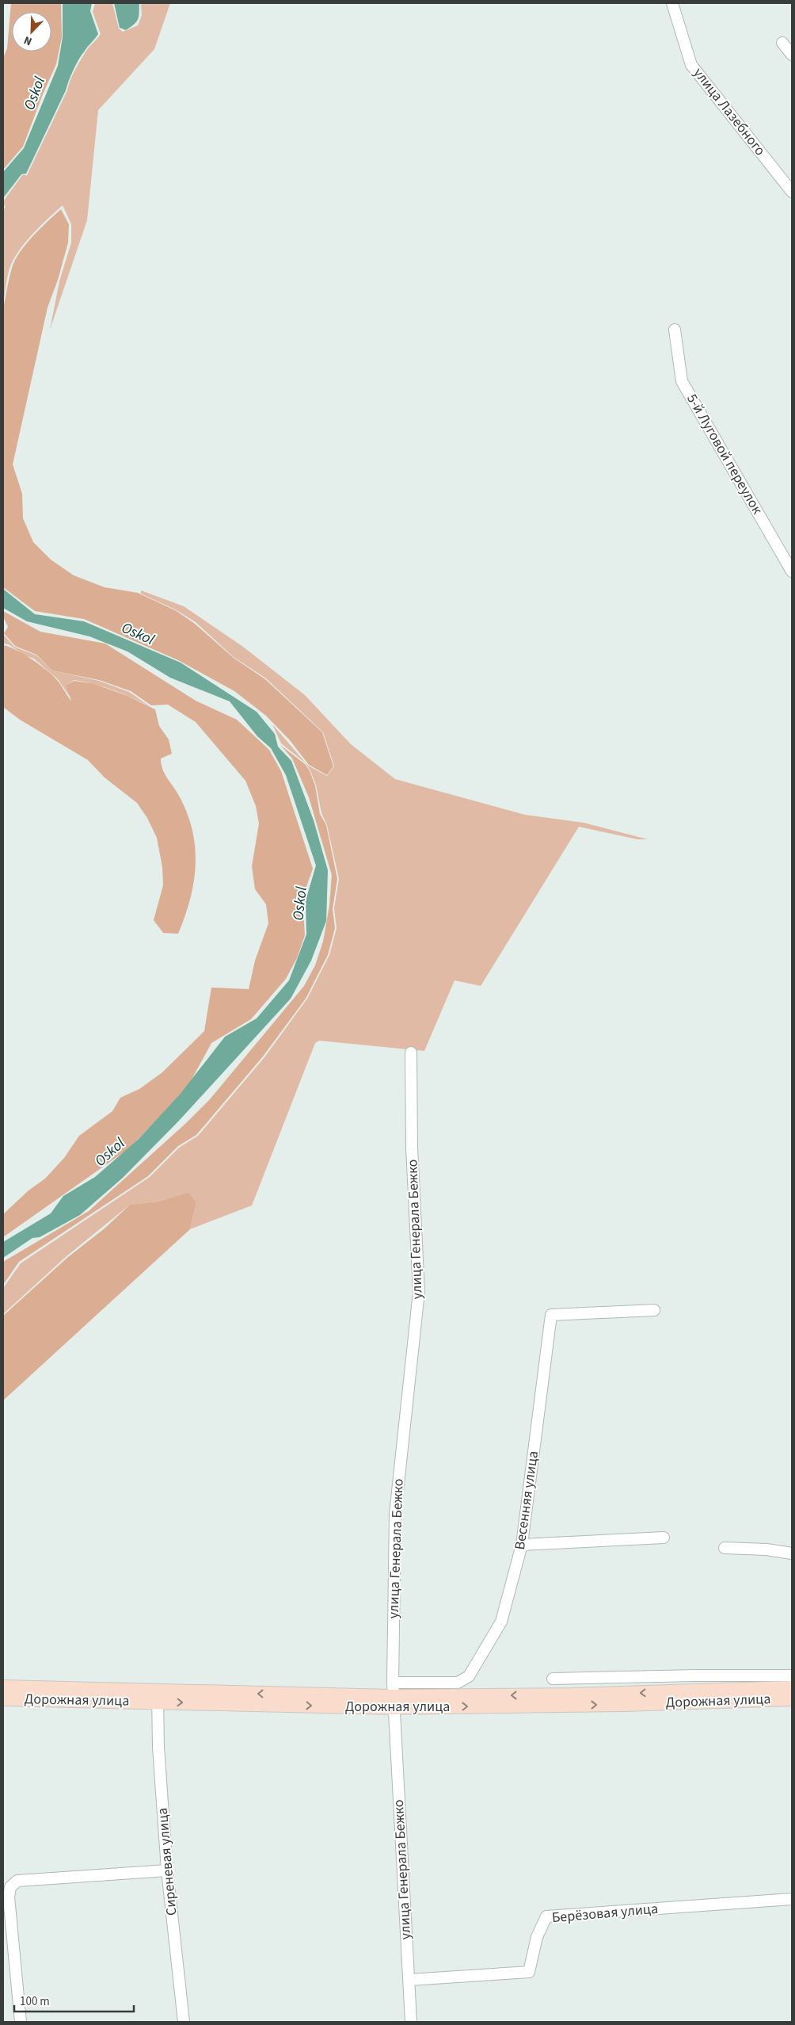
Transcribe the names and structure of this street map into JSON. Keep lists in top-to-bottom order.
{
  "streets": {
    "main road": ["Дорожная улица"],
    "street": [
      "улица Лазебного",
      "5-й Луговой переулок",
      "улица Генерала Бежко",
      "Весенняя улица",
      "Сиреневая улица",
      "Берёзовая улица"
    ]
  },
  "crossings": [
    ["улица Генерала Бежко", "Весенняя улица"],
    ["улица Генерала Бежко", "Дорожная улица"],
    ["улица Генерала Бежко", "Берёзовая улица"],
    ["Весенняя улица", "Дорожная улица"],
    ["Дорожная улица", "Сиреневая улица"]
  ],
  "water": ["Oskol"],
  "scale_bar": "100 m",
  "north": "bottom left"
}
